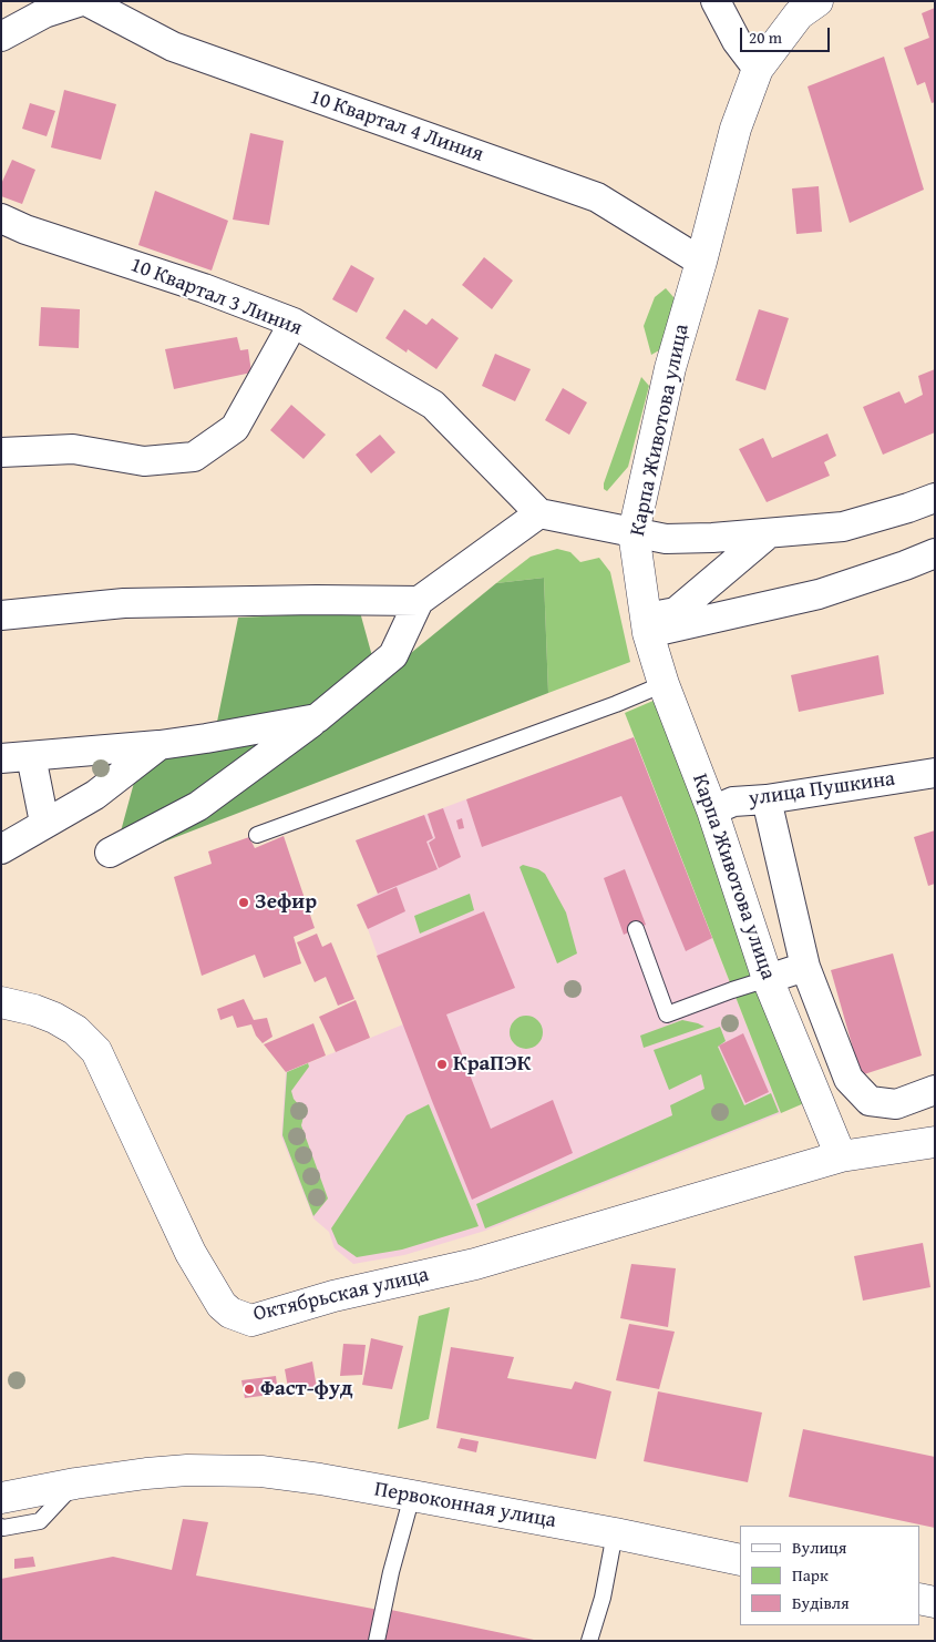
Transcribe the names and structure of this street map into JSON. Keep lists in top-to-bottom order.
{
  "streets": {
    "main road": ["Карпа Животова улица", "Октябрьская улица", "Первоконная улица"],
    "street": ["10 Квартал 4 Линия", "10 Квартал 3 Линия", "улица Пушкина"]
  },
  "crossings": [
    ["10 Квартал 4 Линия", "Карпа Животова улица"],
    ["Карпа Животова улица", "улица Пушкина"],
    ["Карпа Животова улица", "Октябрьская улица"]
  ],
  "places": ["Зефир", "КраПЭК", "Фаст-фуд"],
  "legend": ["Вулиця", "Парк", "Будівля"],
  "scale_bar": "20 m"
}
